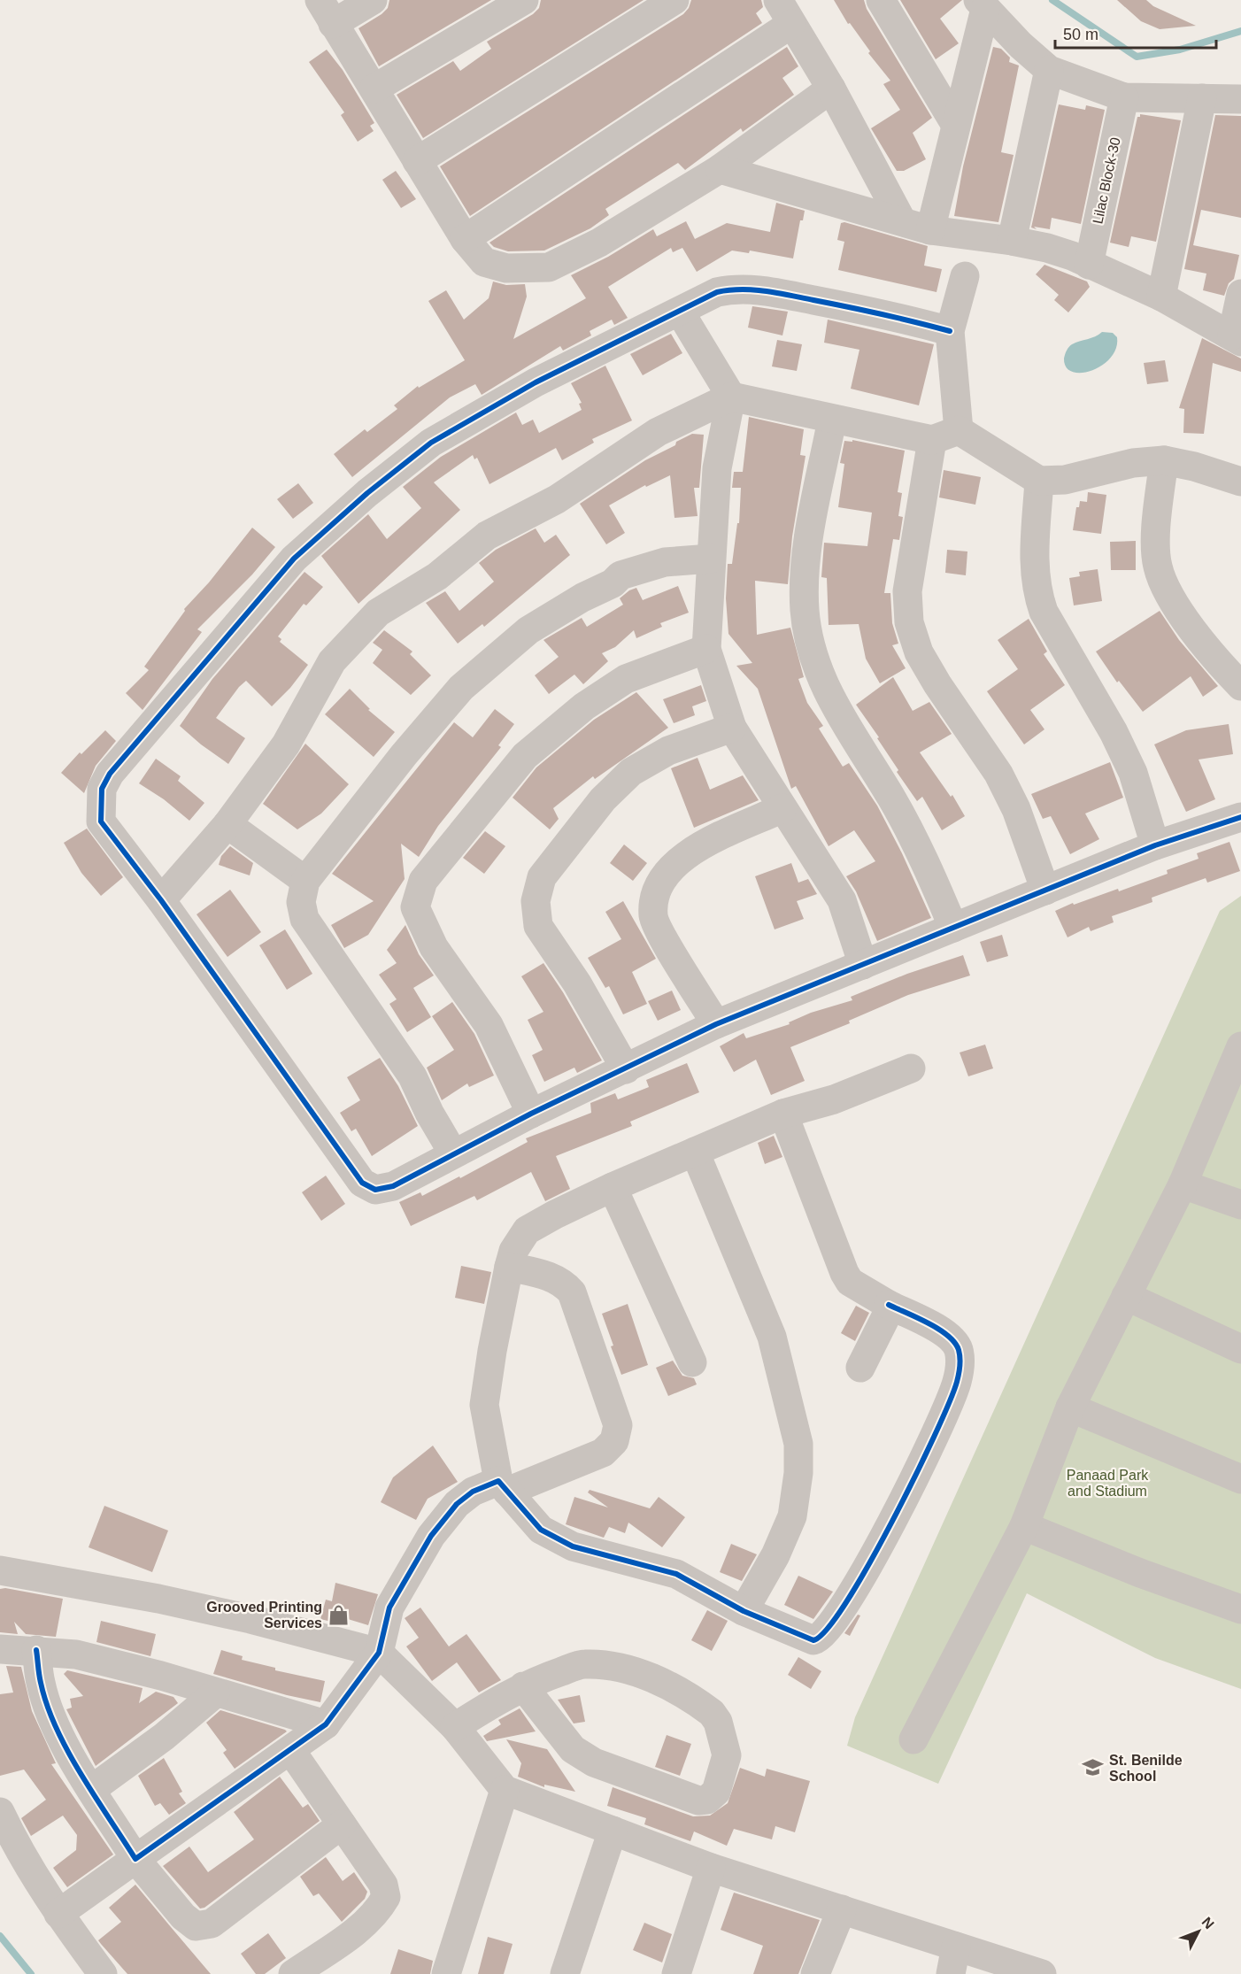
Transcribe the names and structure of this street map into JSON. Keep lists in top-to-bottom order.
{
  "streets": {
    "street": ["Lilac Block-30"]
  },
  "parks": ["Panaad Park and Stadium"],
  "places": {
    "shop": ["Grooved Printing Services"],
    "school or university": ["St. Benilde School"]
  },
  "scale_bar": "50 m",
  "north": "top right"
}
